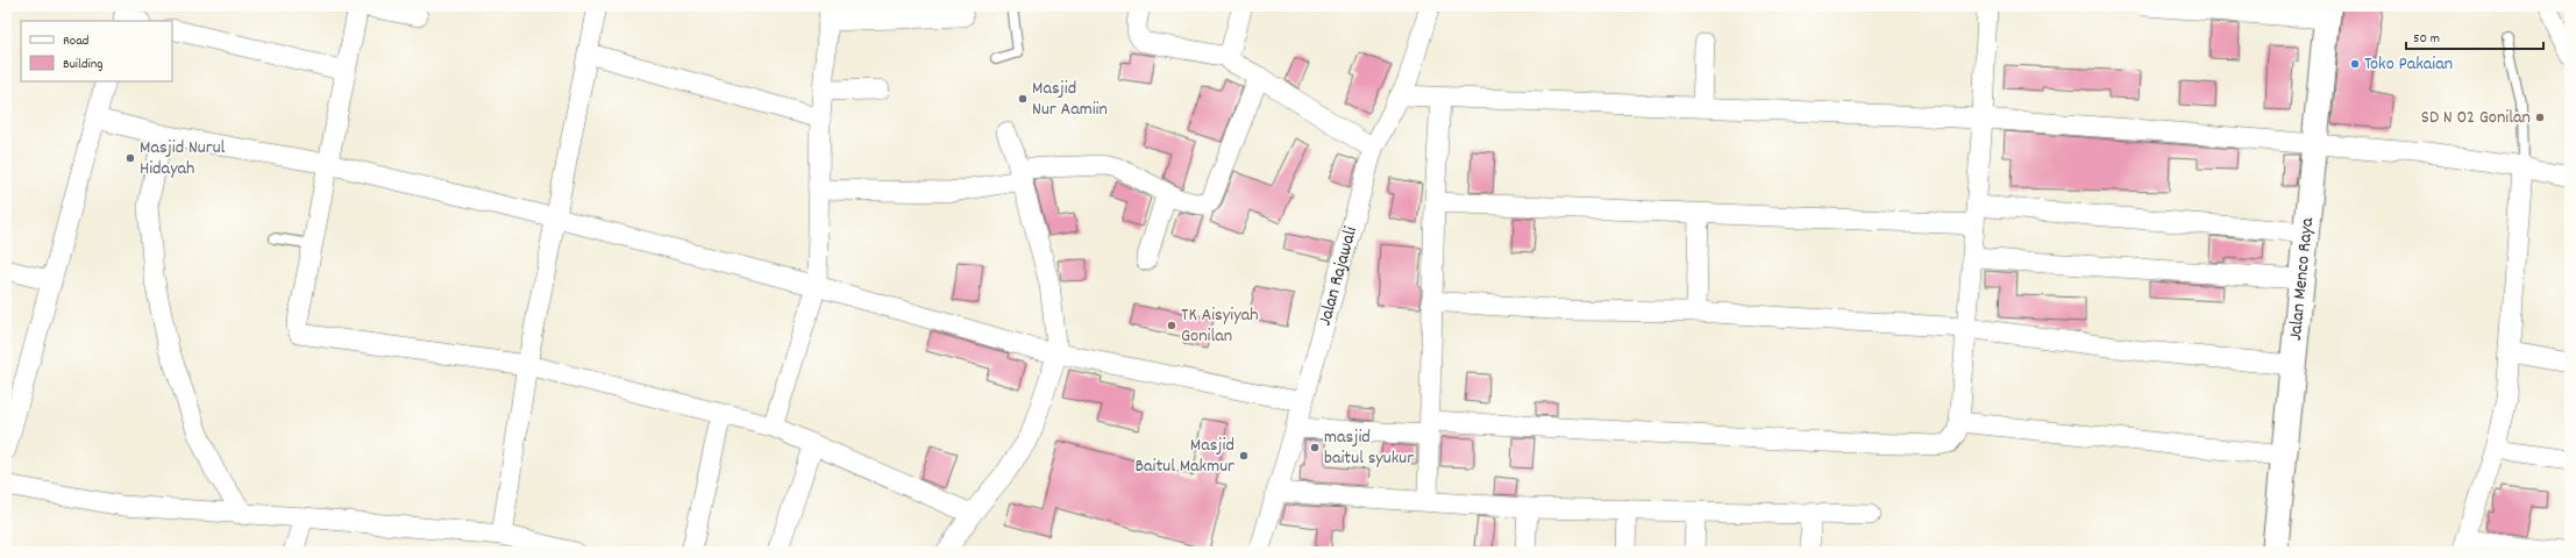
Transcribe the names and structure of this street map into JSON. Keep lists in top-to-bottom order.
{
  "streets": {
    "main road": ["Jalan Menco Raya"],
    "street": ["Jalan Rajawali"]
  },
  "places": [
    "Toko Pakaian",
    "Masjid Nur Aamiin",
    "SD N 02 Gonilan",
    "Masjid Nurul Hidayah",
    "TK Aisyiyah Gonilan",
    "masjid baitul syukur",
    "Masjid Baitul Makmur"
  ],
  "legend": ["Road", "Building"],
  "scale_bar": "50 m"
}
